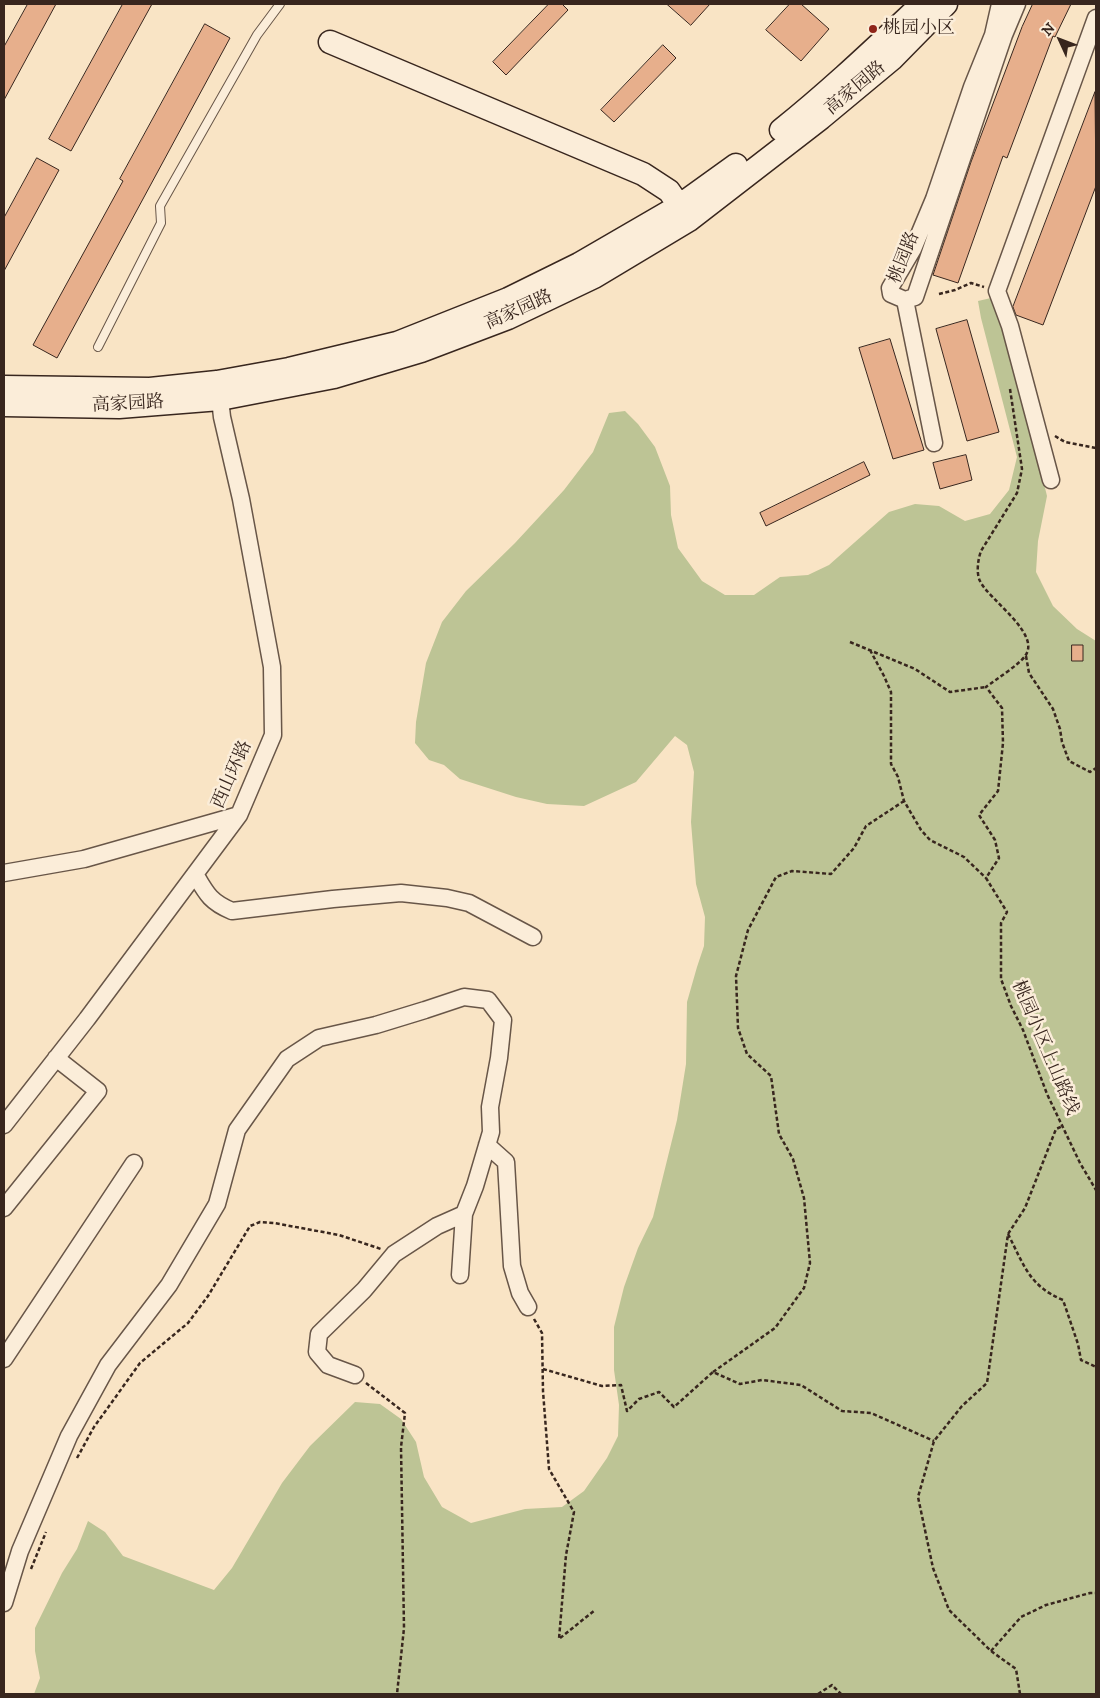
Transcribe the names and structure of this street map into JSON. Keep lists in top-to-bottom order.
{
  "streets": {
    "main road": ["高家园路"],
    "street": ["桃园路", "西山环路"],
    "path": ["桃园小区上山路线"]
  },
  "crossings": [
    ["高家园路", "西山环路"]
  ],
  "places": ["桃园小区"],
  "north": "top left"
}
